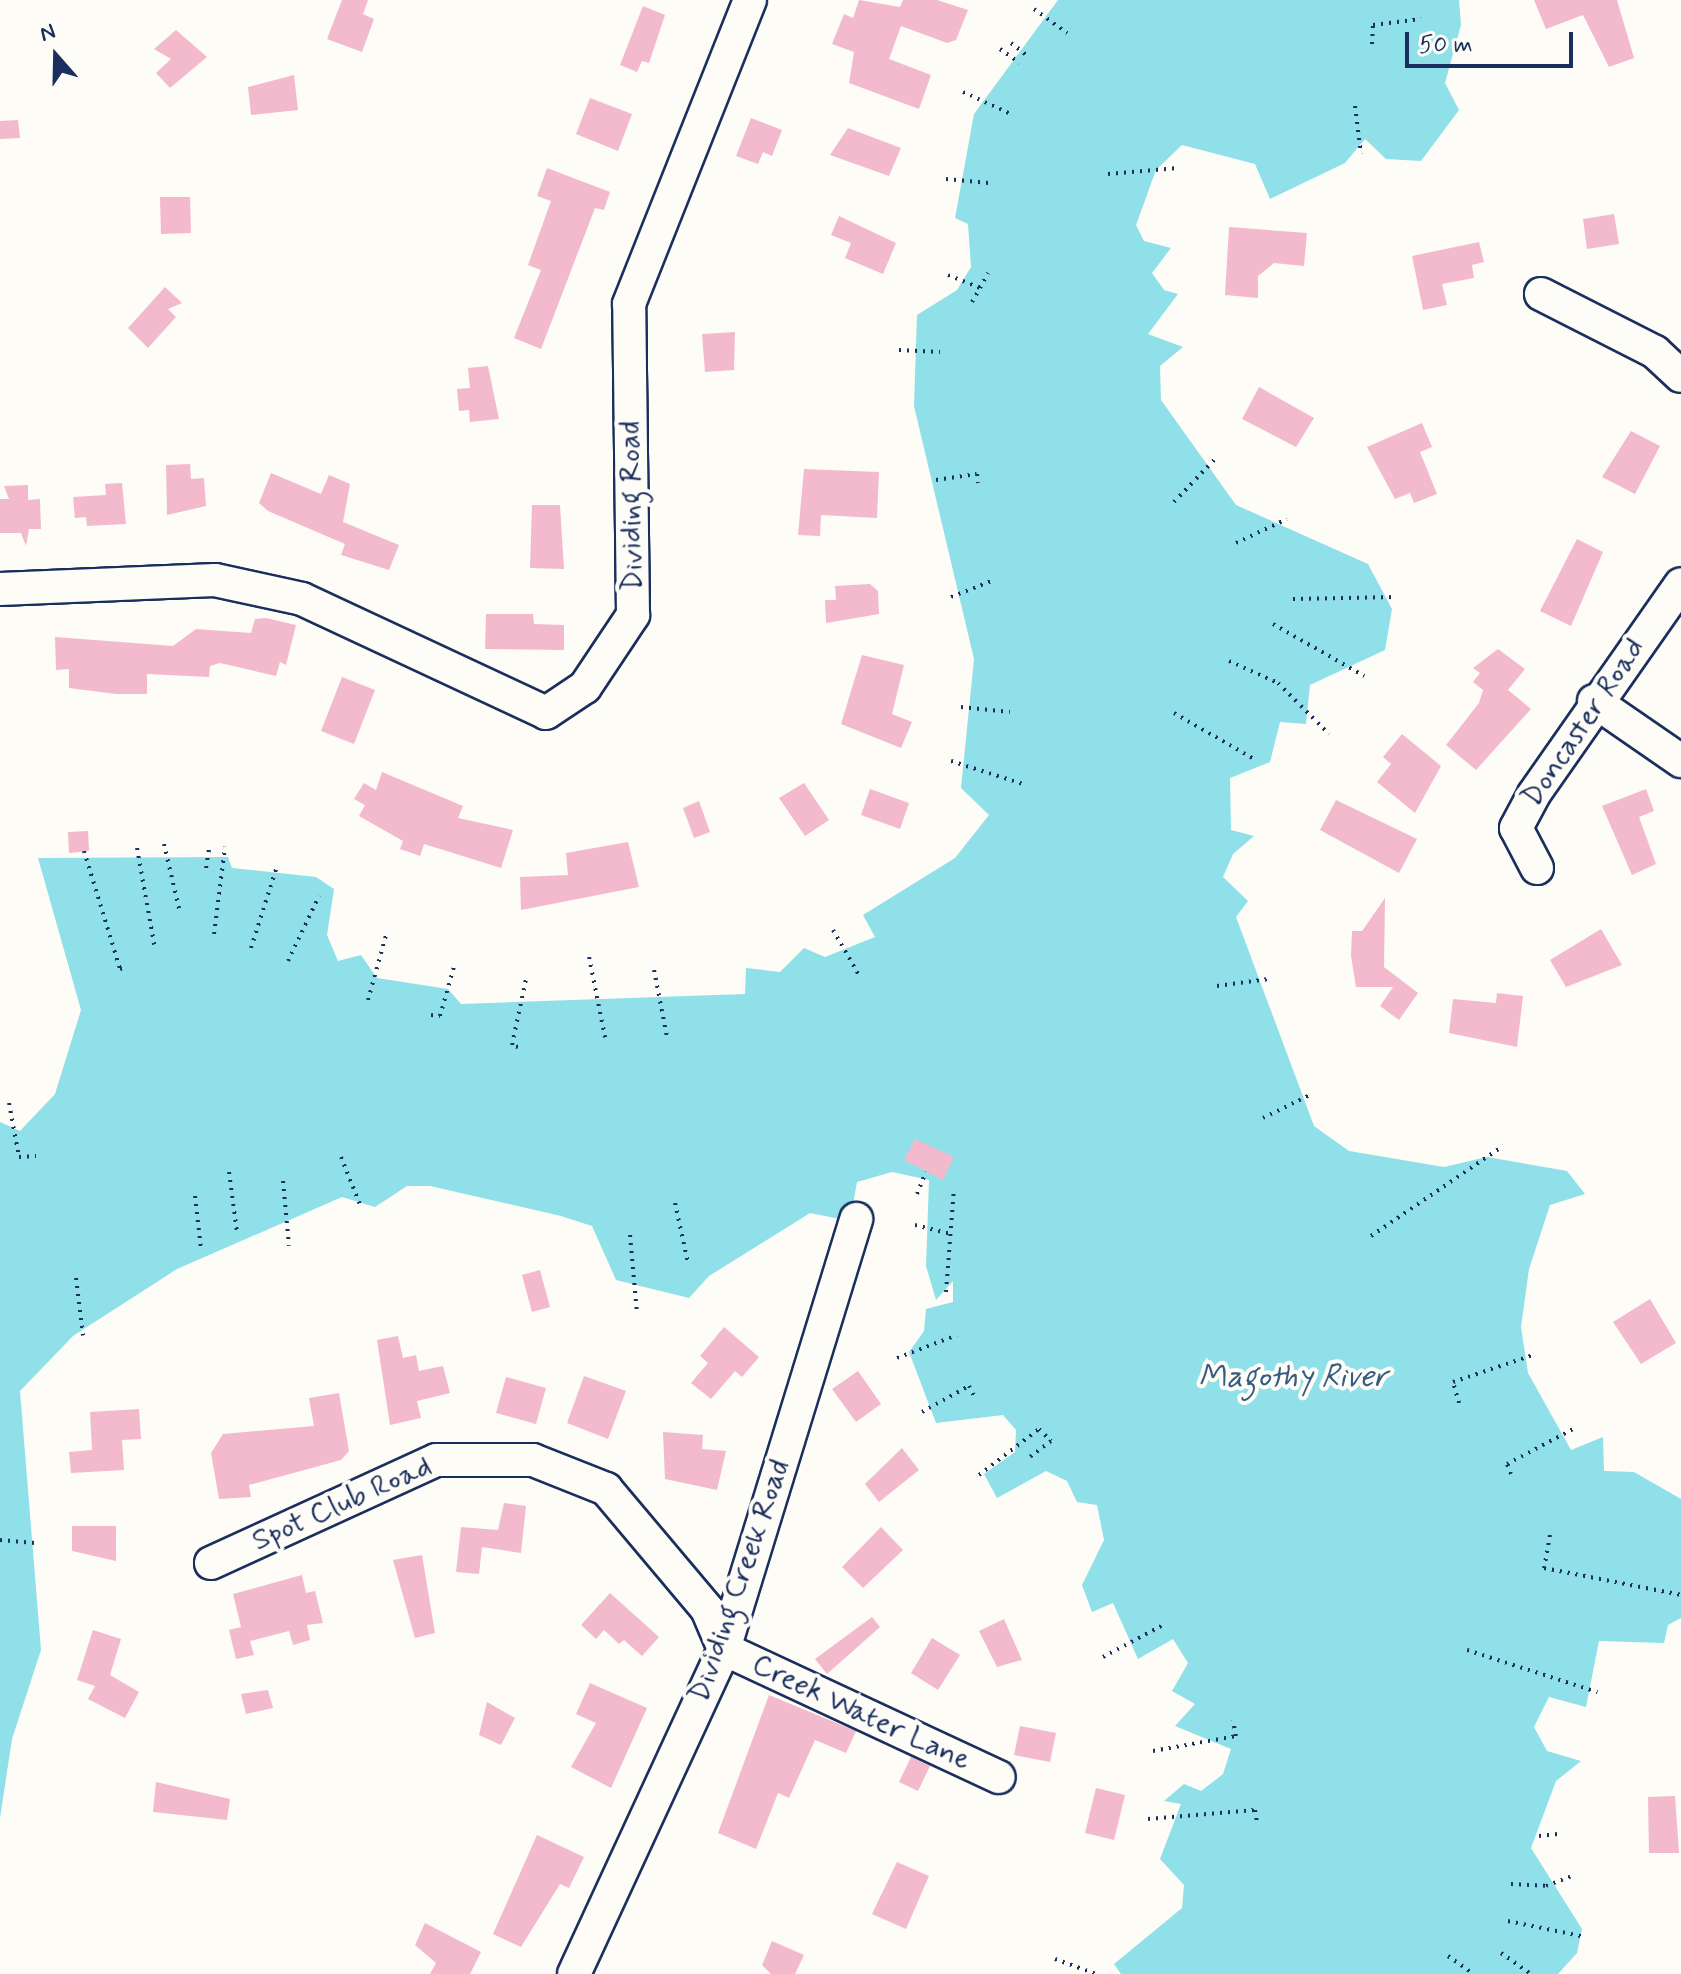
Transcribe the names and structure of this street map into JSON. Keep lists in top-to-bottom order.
{
  "streets": {
    "street": [
      "Dividing Road",
      "Doncaster Road",
      "Spot Club Road",
      "Dividing Creek Road",
      "Creek Water Lane"
    ]
  },
  "crossings": [
    ["Spot Club Road", "Dividing Creek Road"],
    ["Spot Club Road", "Creek Water Lane"],
    ["Dividing Creek Road", "Creek Water Lane"]
  ],
  "water": ["Magothy River"],
  "scale_bar": "50 m",
  "north": "top"
}
